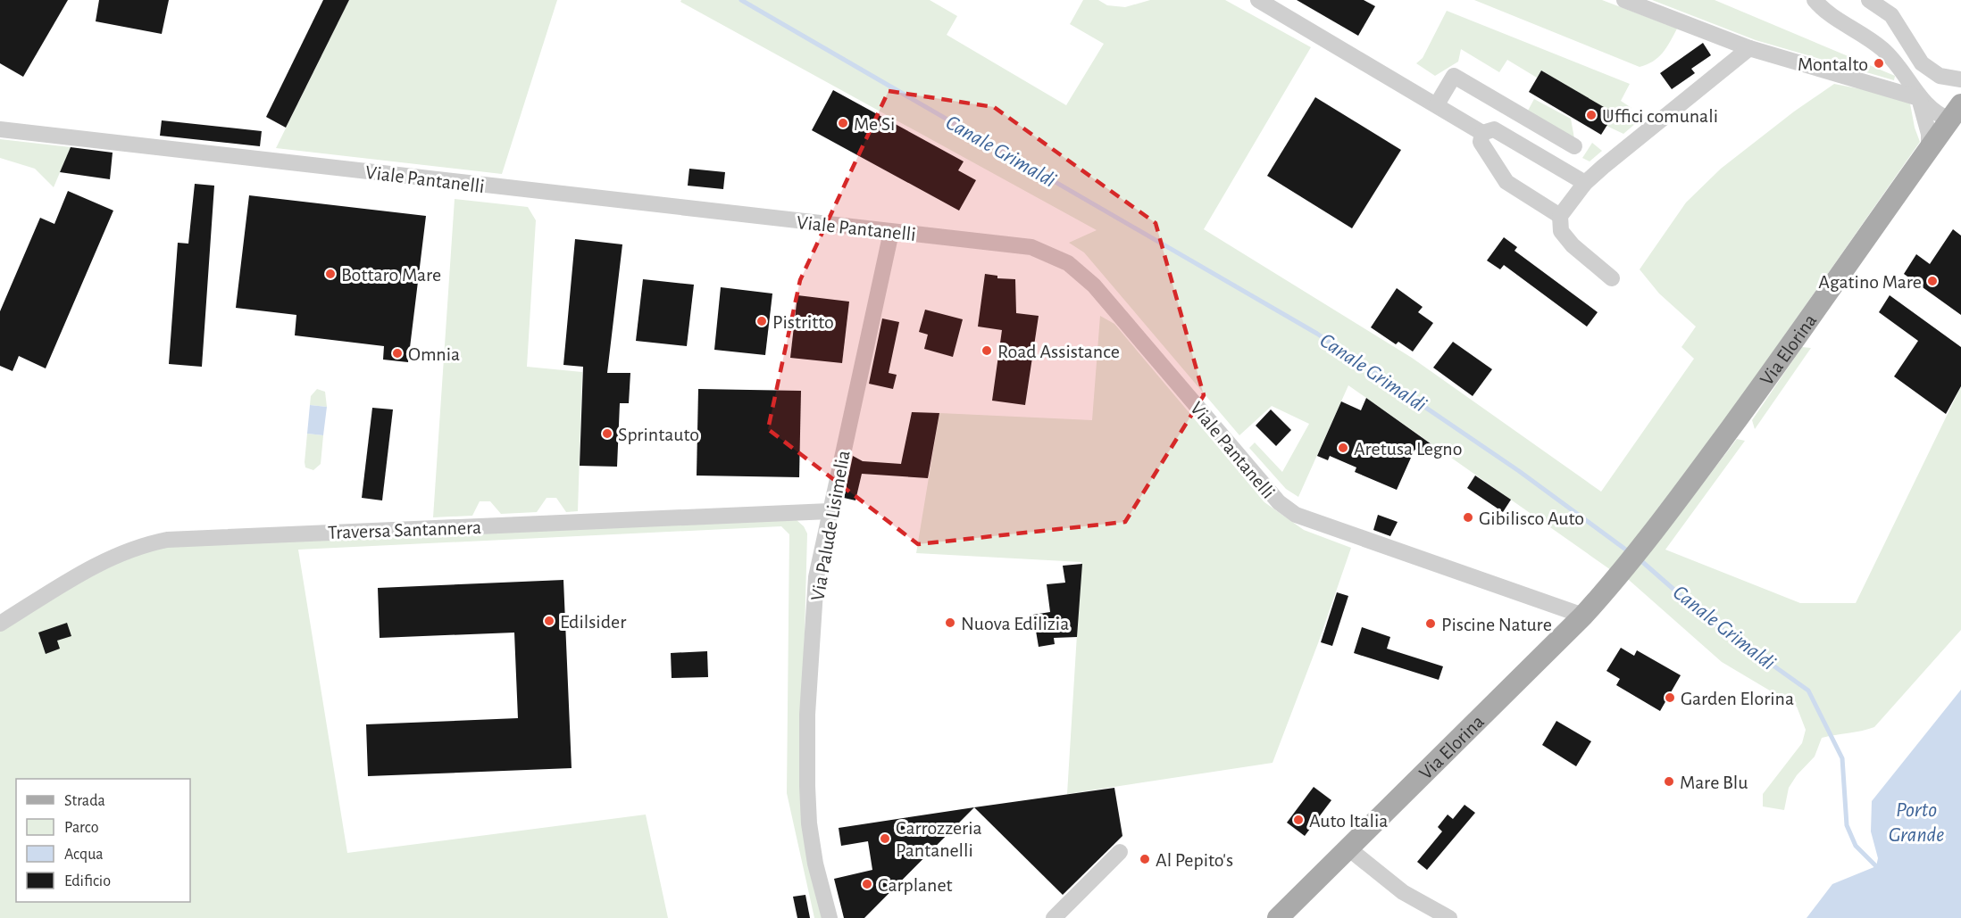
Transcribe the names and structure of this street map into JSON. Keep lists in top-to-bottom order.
{
  "streets": {
    "main road": ["Via Elorina"],
    "street": ["Viale Pantanelli", "Via Palude Lisimelia", "Traversa Santannera"]
  },
  "crossings": [
    ["Viale Pantanelli", "Via Elorina"],
    ["Viale Pantanelli", "Via Palude Lisimelia"],
    ["Via Palude Lisimelia", "Traversa Santannera"]
  ],
  "water": ["Canale Grimaldi", "Porto Grande"],
  "places": [
    "Montalto",
    "Uffici comunali",
    "Me Si",
    "Bottaro Mare",
    "Agatino Mare",
    "Pistritto",
    "Road Assistance",
    "Omnia",
    "Sprintauto",
    "Aretusa Legno",
    "Gibilisco Auto",
    "Edilsider",
    "Nuova Edilizia",
    "Piscine Nature",
    "Garden Elorina",
    "Mare Blu",
    "Auto Italia",
    "Carrozzeria Pantanelli",
    "Al Pepito's",
    "Carplanet"
  ],
  "legend": [
    "Strada",
    "Parco",
    "Acqua",
    "Edificio"
  ]
}
